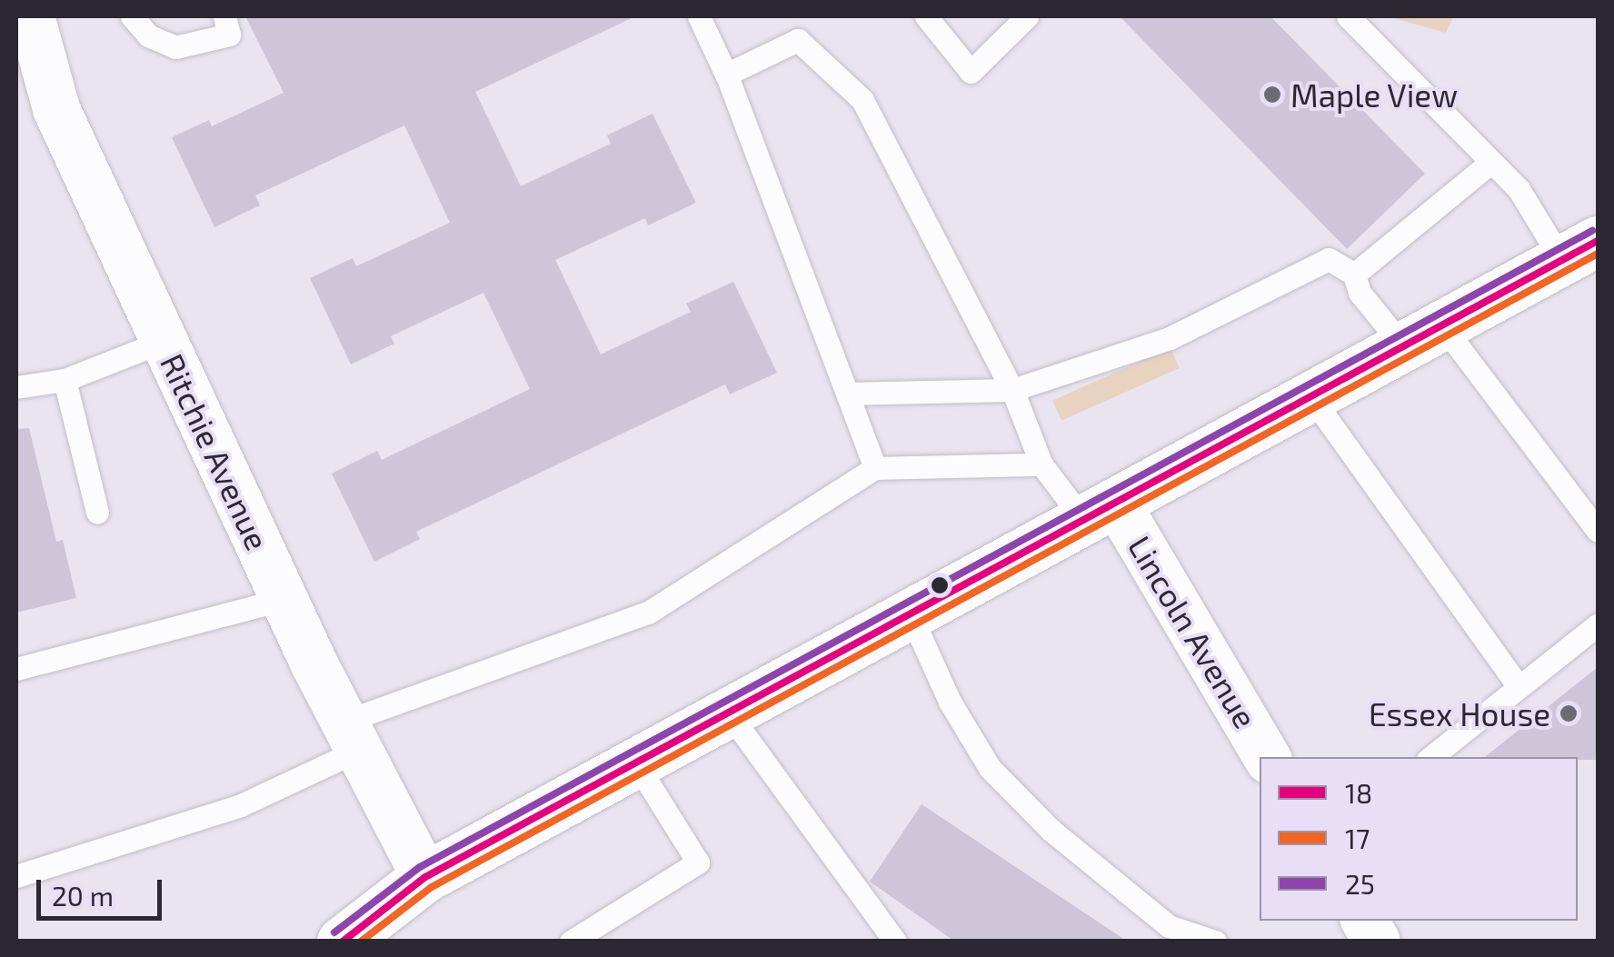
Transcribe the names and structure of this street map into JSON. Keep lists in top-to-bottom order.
{
  "streets": {
    "street": ["Ritchie Avenue", "Lincoln Avenue"]
  },
  "places": ["Maple View", "Essex House"],
  "lines": ["transit line 25", "transit line 18", "transit line 17"],
  "legend": ["18", "17", "25"],
  "scale_bar": "20 m"
}
